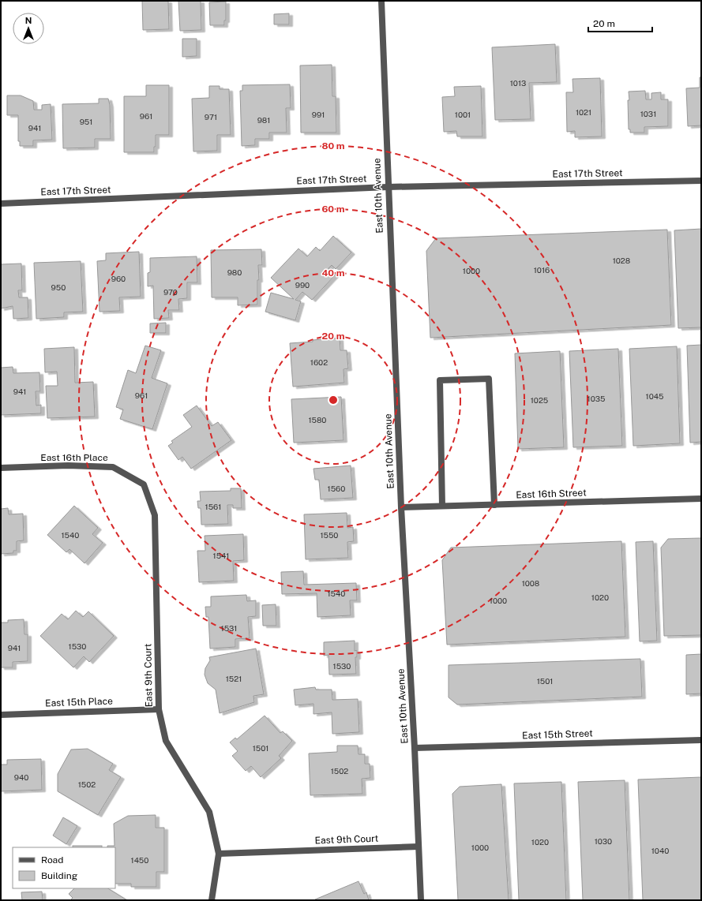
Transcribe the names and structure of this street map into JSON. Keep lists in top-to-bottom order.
{
  "streets": {
    "street": [
      "East 17th Street",
      "East 10th Avenue",
      "East 16th Place",
      "East 16th Street",
      "East 9th Court",
      "East 15th Place",
      "East 15th Street"
    ]
  },
  "crossings": [
    ["East 17th Street", "East 10th Avenue"],
    ["East 10th Avenue", "East 16th Street"],
    ["East 10th Avenue", "East 9th Court"],
    ["East 10th Avenue", "East 15th Street"],
    ["East 16th Place", "East 9th Court"],
    ["East 9th Court", "East 15th Place"]
  ],
  "house_numbers": [
    "1013",
    "1021",
    "1031",
    "991",
    "1001",
    "961",
    "971",
    "981",
    "951",
    "941",
    "1028",
    "1016",
    "1000",
    "980",
    "960",
    "990",
    "950",
    "970",
    "1602",
    "941",
    "961",
    "1045",
    "1035",
    "1025",
    "1580",
    "1560",
    "1561",
    "1540",
    "1550",
    "1541",
    "1008",
    "1540",
    "1020",
    "1000",
    "1531",
    "1530",
    "941",
    "1530",
    "1521",
    "1501",
    "1501",
    "1502",
    "940",
    "1502",
    "1030",
    "1020",
    "1000",
    "1040",
    "1450"
  ],
  "legend": ["Road", "Building"],
  "scale_bar": "20 m",
  "north": "top",
  "rings": [
    "80 m",
    "60 m",
    "40 m",
    "20 m"
  ]
}
